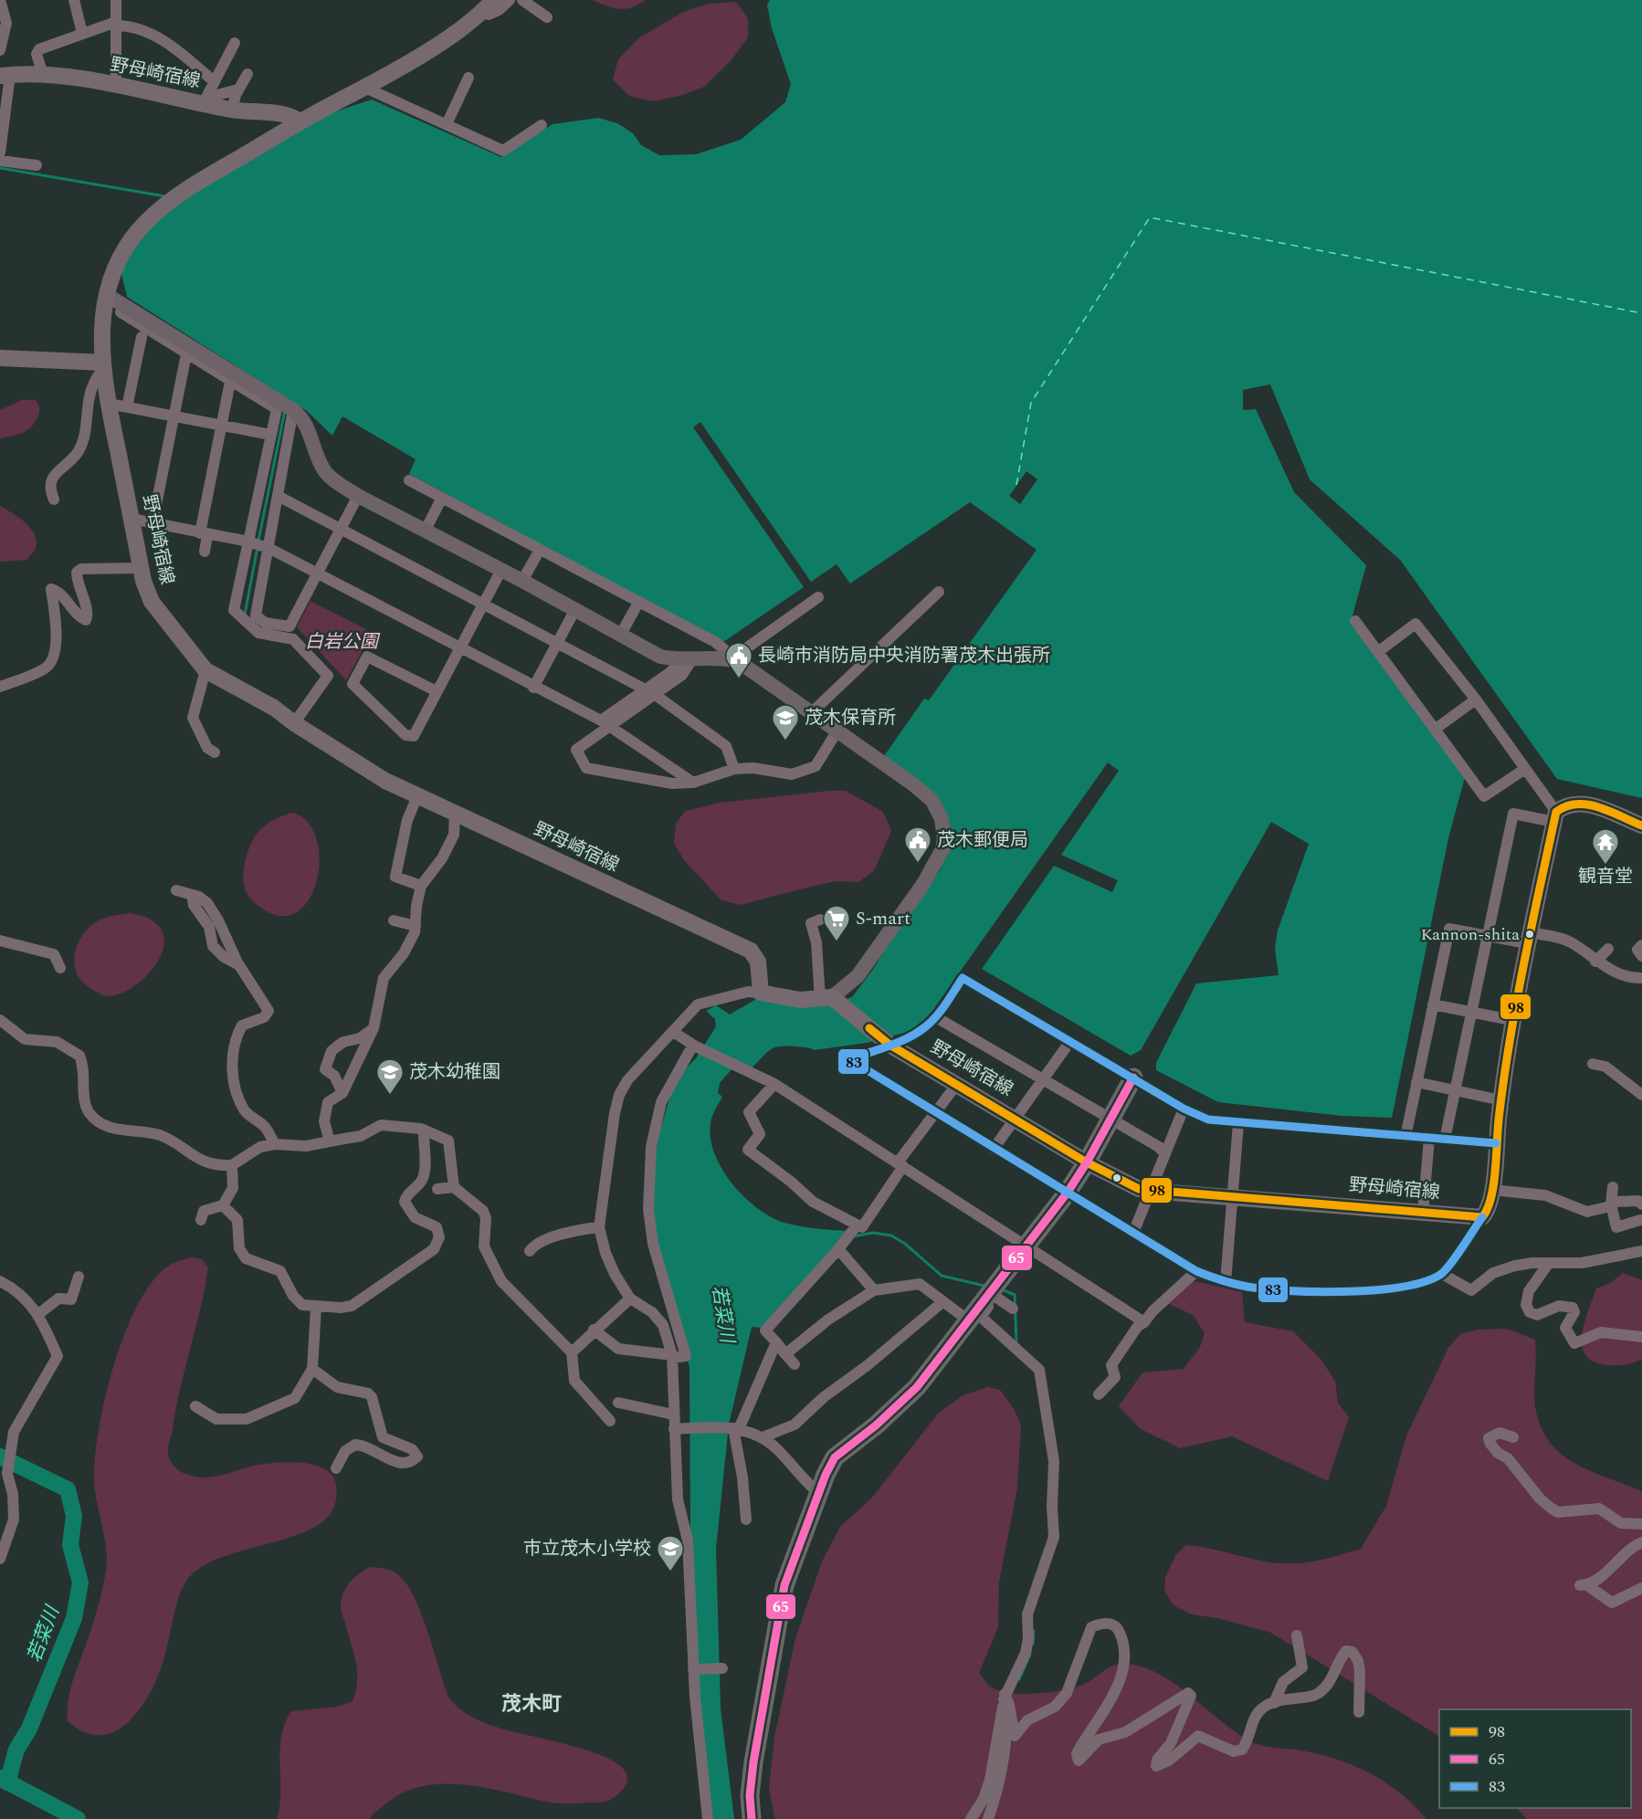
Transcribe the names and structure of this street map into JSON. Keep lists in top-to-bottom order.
{
  "streets": {
    "main road": ["野母崎宿線"]
  },
  "districts": ["茂木町"],
  "water": ["若菜川"],
  "parks": ["白岩公園"],
  "places": {
    "public building": ["長崎市消防局中央消防署茂木出張所", "茂木郵便局"],
    "school or university": ["茂木保育所", "茂木幼稚園", "市立茂木小学校"],
    "temple": ["観音堂"],
    "other": ["Kannon-shita"],
    "supermarket": ["S-mart"]
  },
  "lines": ["transit line 98", "transit line 83", "transit line 65"],
  "legend": ["98", "65", "83"]
}
